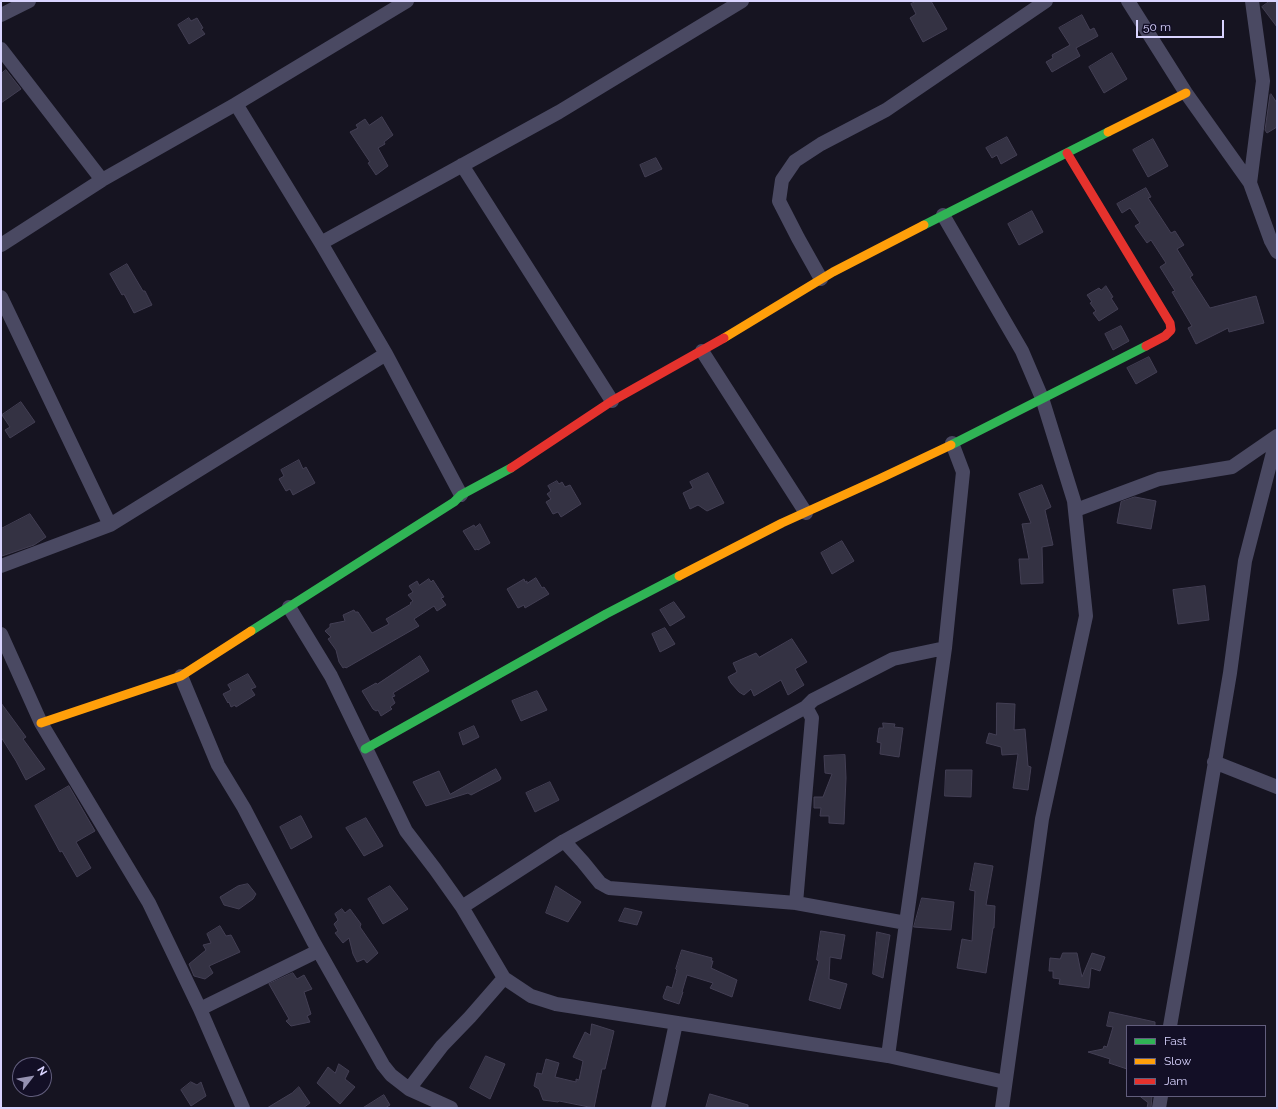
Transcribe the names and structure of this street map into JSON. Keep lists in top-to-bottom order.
{
  "legend": ["Fast", "Slow", "Jam"],
  "scale_bar": "50 m",
  "north": "top right"
}
